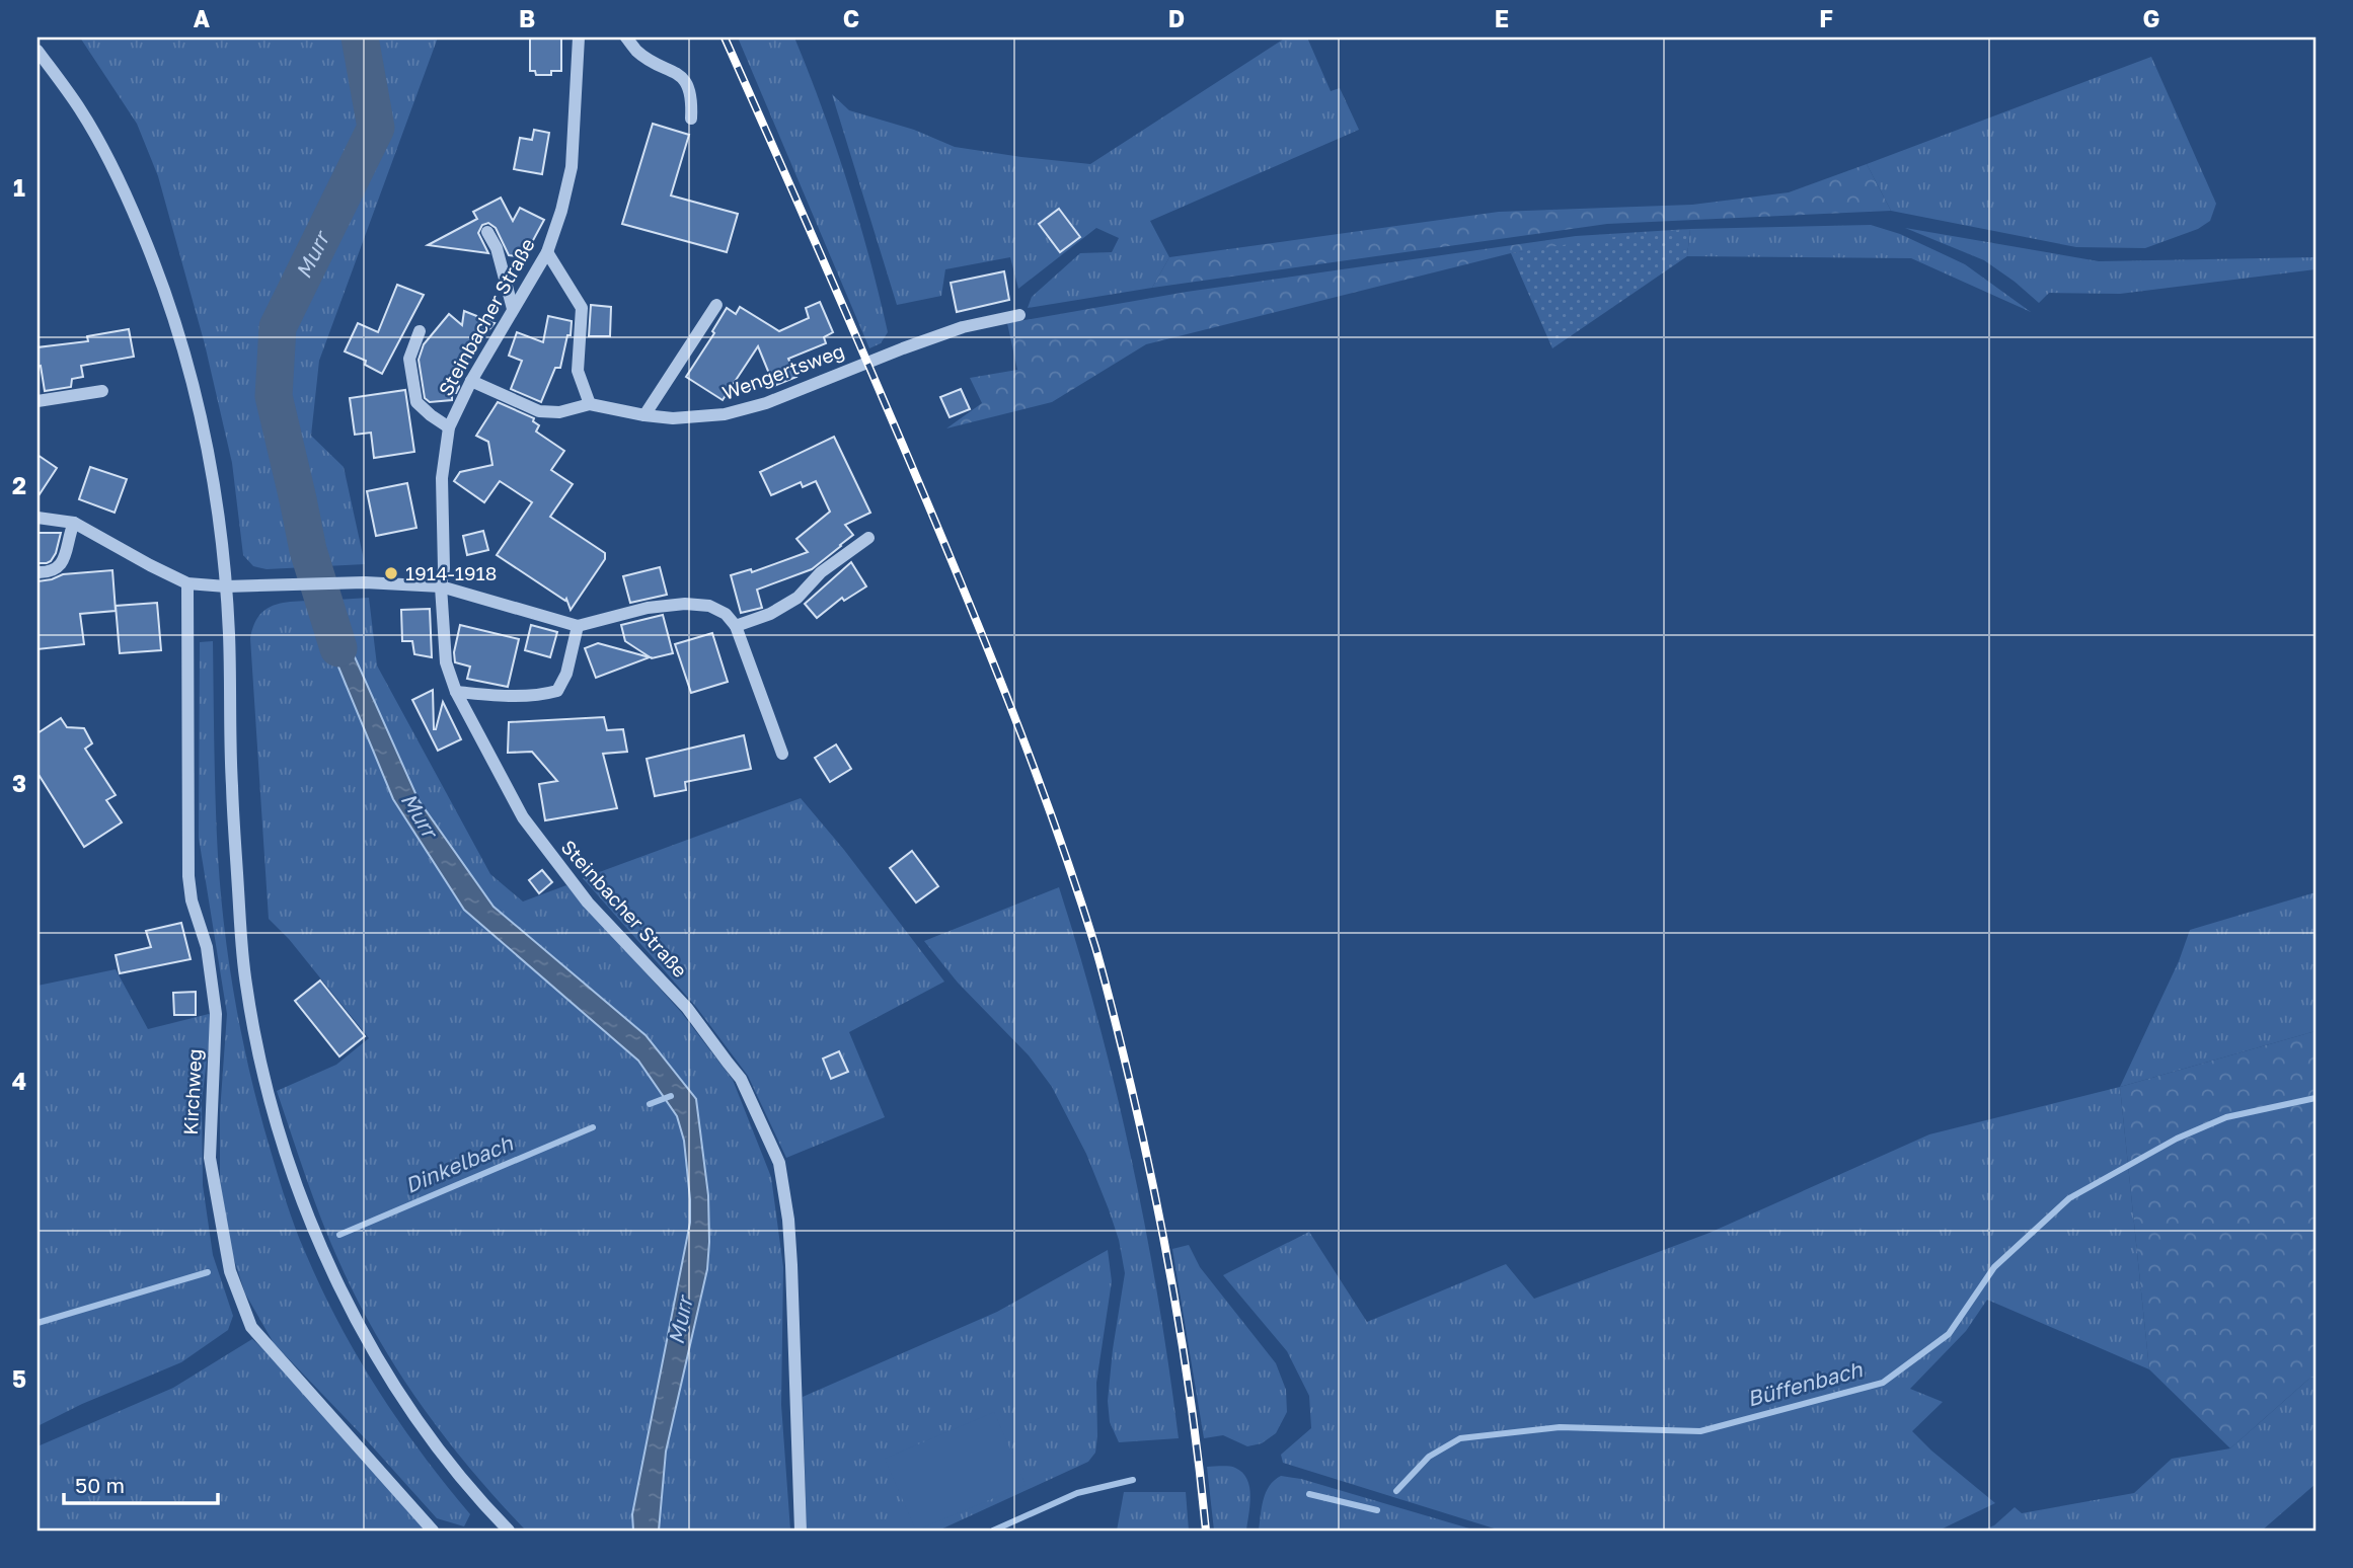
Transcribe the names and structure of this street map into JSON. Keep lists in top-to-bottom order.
{
  "streets": {
    "street": ["Steinbacher Straße", "Wengertsweg", "Kirchweg"]
  },
  "water": ["Murr", "Dinkelbach", "Büffenbach"],
  "places": ["1914-1918"],
  "scale_bar": "50 m",
  "grid": {
    "columns": [
      "A",
      "B",
      "C",
      "D",
      "E",
      "F",
      "G"
    ],
    "rows": [
      "1",
      "2",
      "3",
      "4",
      "5"
    ]
  }
}
